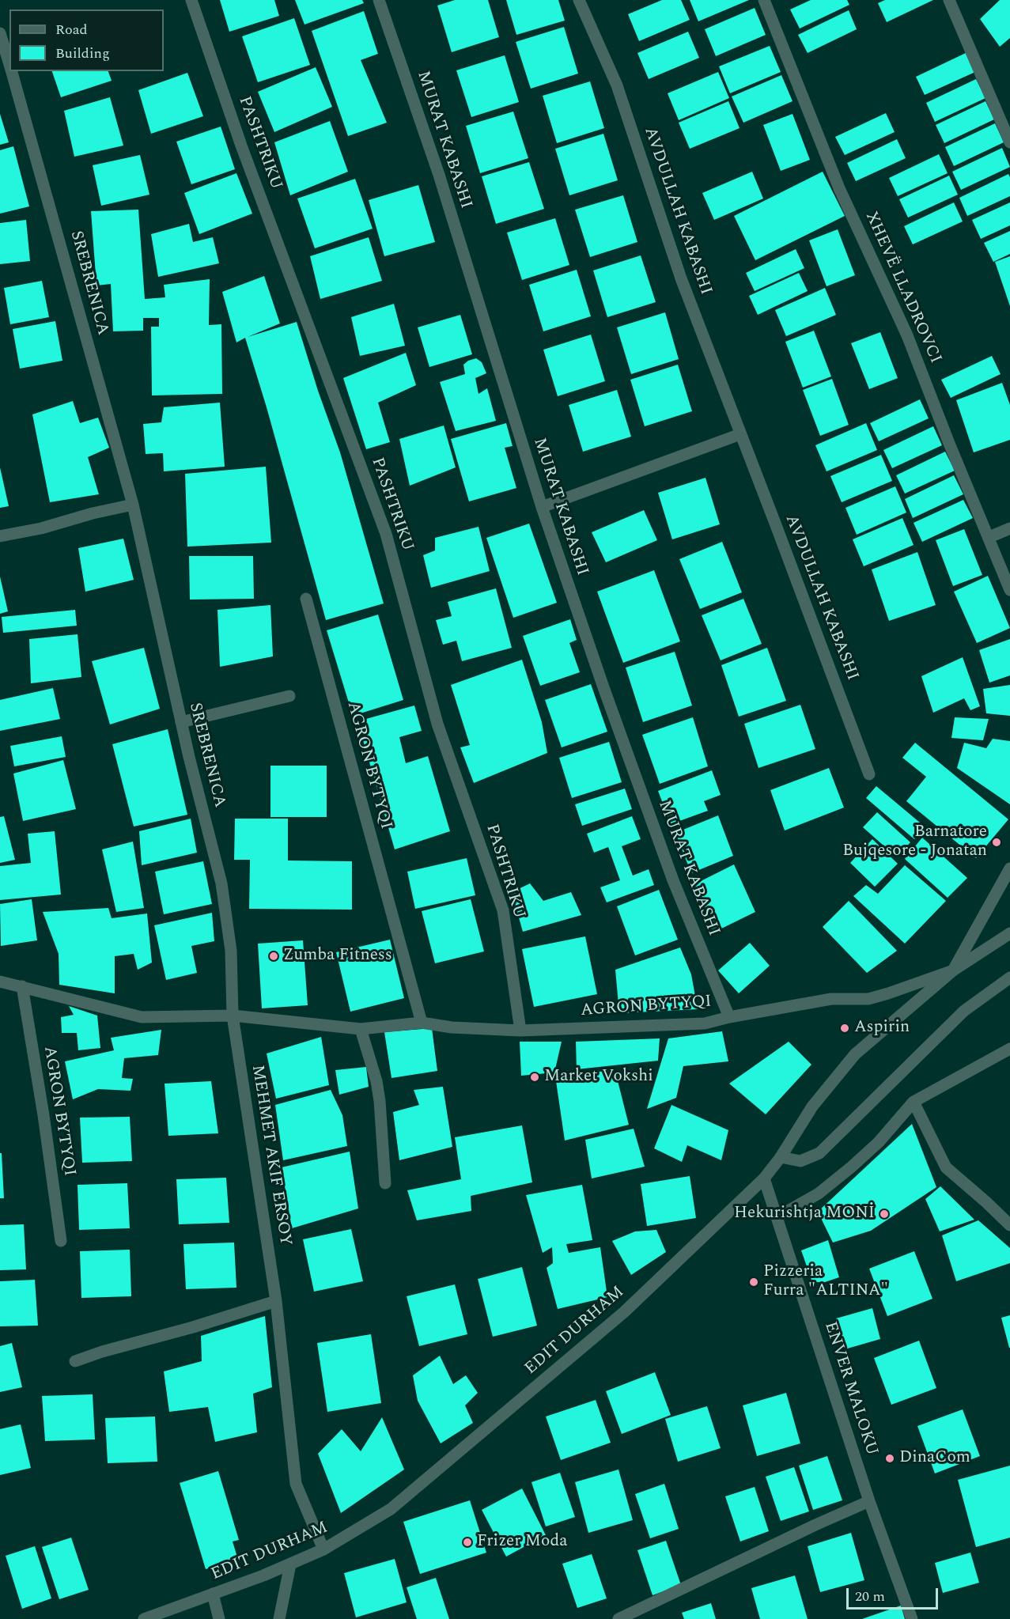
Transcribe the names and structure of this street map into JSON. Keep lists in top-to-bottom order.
{
  "streets": {
    "street": [
      "MURAT KABASHI",
      "PASHTRIKU",
      "AVDULLAH KABASHI",
      "SREBRENICA",
      "XHEVË LLADROVCI",
      "AGRON BYTYQI",
      "MEHMET AKIF ERSOY",
      "EDIT DURHAM",
      "ENVER MALOKU"
    ]
  },
  "crossings": [
    ["MURAT KABASHI", "AGRON BYTYQI"],
    ["PASHTRIKU", "AGRON BYTYQI"],
    ["SREBRENICA", "AGRON BYTYQI"],
    ["SREBRENICA", "MEHMET AKIF ERSOY"],
    ["AGRON BYTYQI", "MEHMET AKIF ERSOY"],
    ["AGRON BYTYQI", "EDIT DURHAM"],
    ["MEHMET AKIF ERSOY", "EDIT DURHAM"],
    ["EDIT DURHAM", "ENVER MALOKU"]
  ],
  "places": [
    "Barnatore Bujqesore - Jonatan",
    "Zumba Fitness",
    "Aspirin",
    "Market Vokshi",
    "Hekurishtja MONİ",
    "Pizzeria Furra \"ALTINA\"",
    "DinaCom",
    "Frizer Moda"
  ],
  "legend": ["Road", "Building"],
  "scale_bar": "20 m"
}
